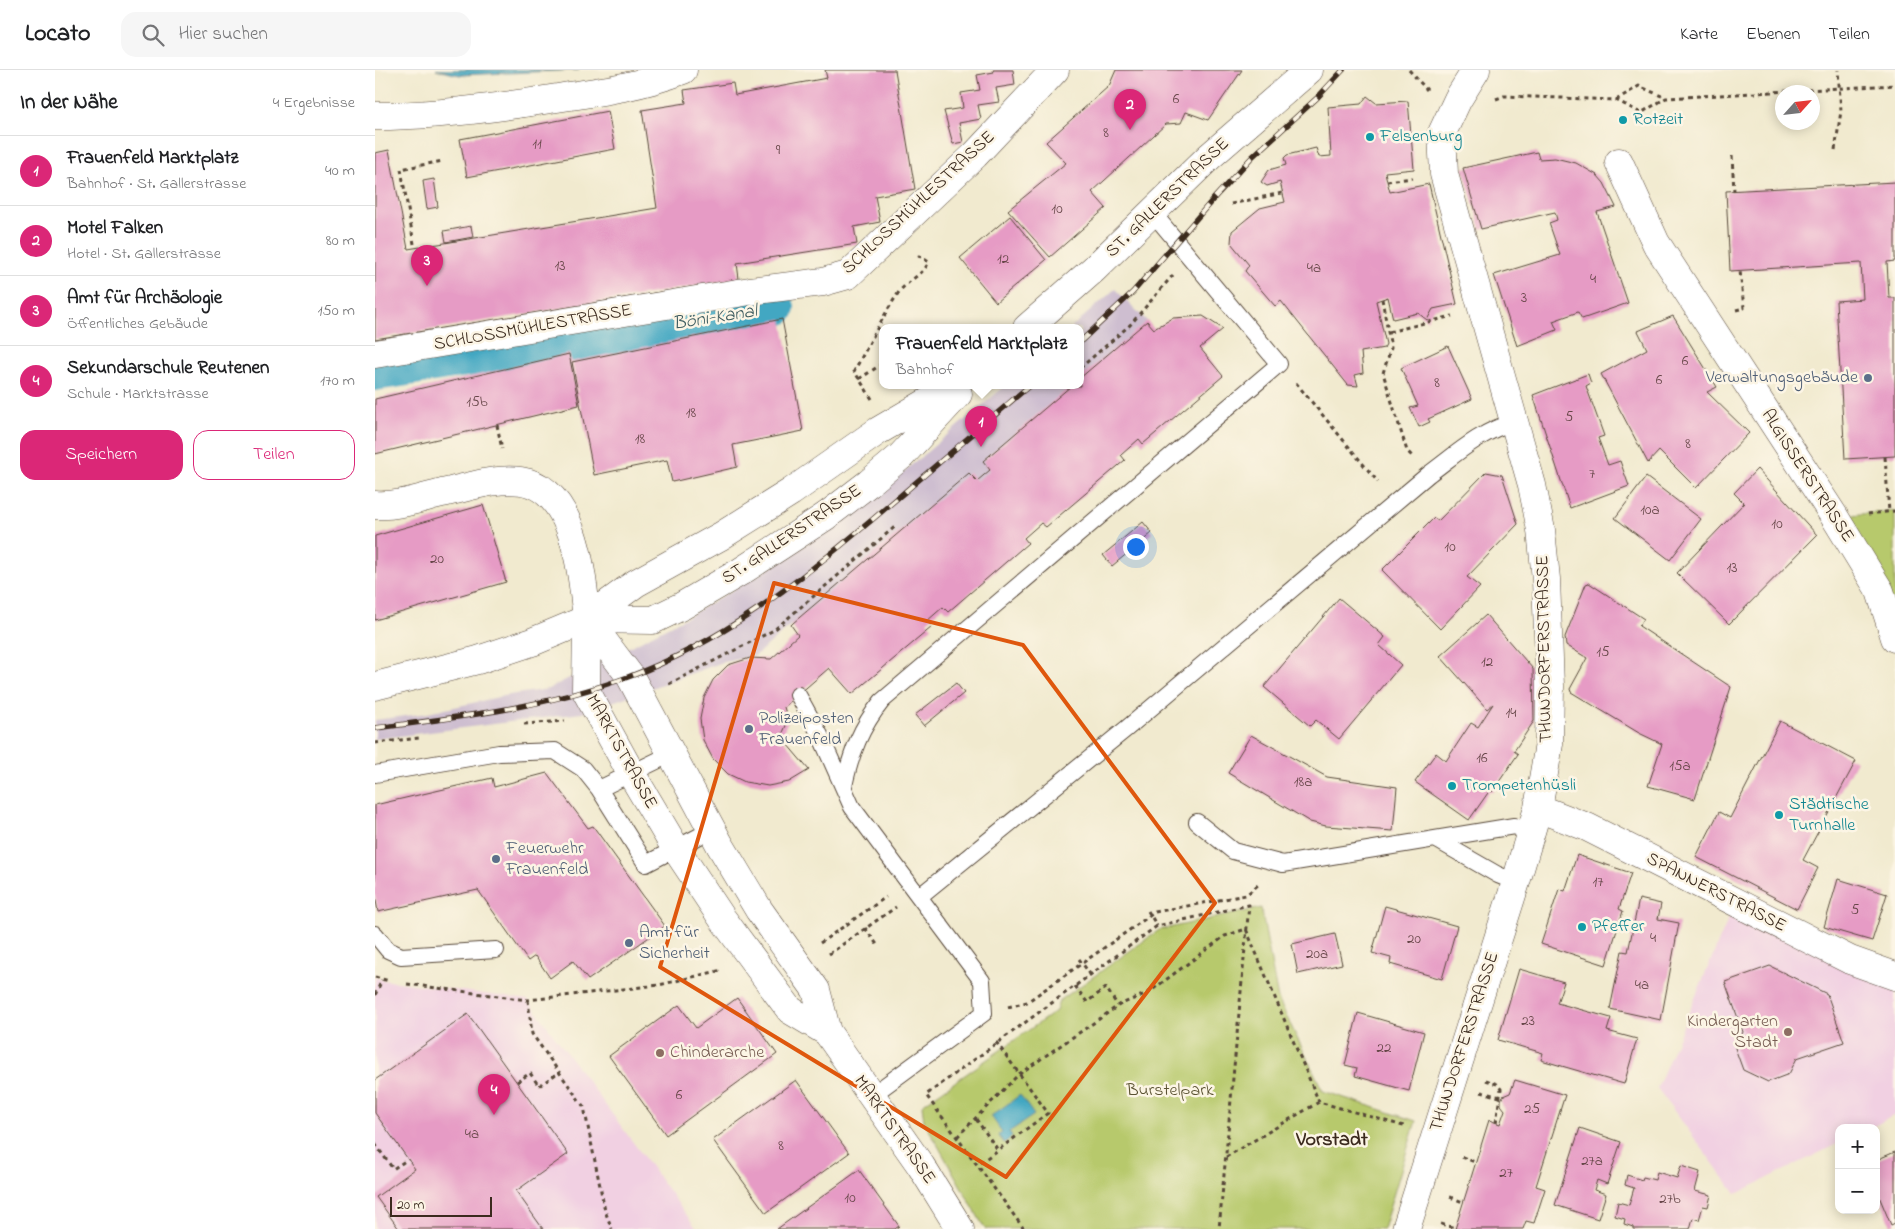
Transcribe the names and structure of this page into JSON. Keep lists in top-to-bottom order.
{
  "streets": {
    "street": [
      "ST. GALLERSTRASSE",
      "SCHLOSSMÜHLESTRASSE",
      "ALGISSERSTRASSE",
      "THUNDORFERSTRASSE",
      "MARKTSTRASSE",
      "SPANNERSTRASSE"
    ]
  },
  "crossings": [
    ["ST. GALLERSTRASSE", "MARKTSTRASSE"],
    ["THUNDORFERSTRASSE", "SPANNERSTRASSE"]
  ],
  "districts": ["Vorstadt"],
  "water": ["Böni-Kanal"],
  "parks": ["Burstelpark"],
  "places": [
    "Rotzeit",
    "Felsenburg",
    "Verwaltungsgebäude",
    "Polizeiposten Frauenfeld",
    "Trompetenhüsli",
    "Städtische Turnhalle",
    "Feuerwehr Frauenfeld",
    "Pfeffer",
    "Amt für Sicherheit",
    "Kindergarten Stadt",
    "Chinderarche"
  ],
  "house_numbers": [
    "6",
    "8",
    "11",
    "9",
    "10",
    "12",
    "13",
    "4a",
    "4",
    "3",
    "6",
    "6",
    "8",
    "15b",
    "18",
    "5",
    "18",
    "8",
    "7",
    "10a",
    "10",
    "10",
    "20",
    "13",
    "15",
    "12",
    "14",
    "16",
    "15a",
    "18a",
    "17",
    "5",
    "4",
    "20",
    "20a",
    "4a",
    "23",
    "22",
    "6",
    "25",
    "4a",
    "8",
    "27a",
    "27",
    "10",
    "27b"
  ],
  "scale_bar": "20 m",
  "north": "top right",
  "page": {
    "header": "Locato",
    "search": "Hier suchen",
    "nav": ["Karte", "Ebenen", "Teilen"],
    "heading": ["In der Nähe", "4 Ergebnisse"],
    "pins": [
      "2",
      "3",
      "1",
      "4"
    ],
    "list": [
      {
        "mark": "1",
        "name": "Frauenfeld Marktplatz",
        "note": "Bahnhof · St. Gallerstrasse",
        "value": "40 m"
      },
      {
        "mark": "2",
        "name": "Motel Falken",
        "note": "Hotel · St. Gallerstrasse",
        "value": "80 m"
      },
      {
        "mark": "3",
        "name": "Amt für Archäologie",
        "note": "Öffentliches Gebäude",
        "value": "150 m"
      },
      {
        "mark": "4",
        "name": "Sekundarschule Reutenen",
        "note": "Schule · Marktstrasse",
        "value": "170 m"
      }
    ],
    "popup": ["Frauenfeld Marktplatz", "Bahnhof"],
    "buttons": ["Speichern", "Teilen"],
    "map_buttons": ["+", "−"],
    "scale": "20 m"
  }
}
